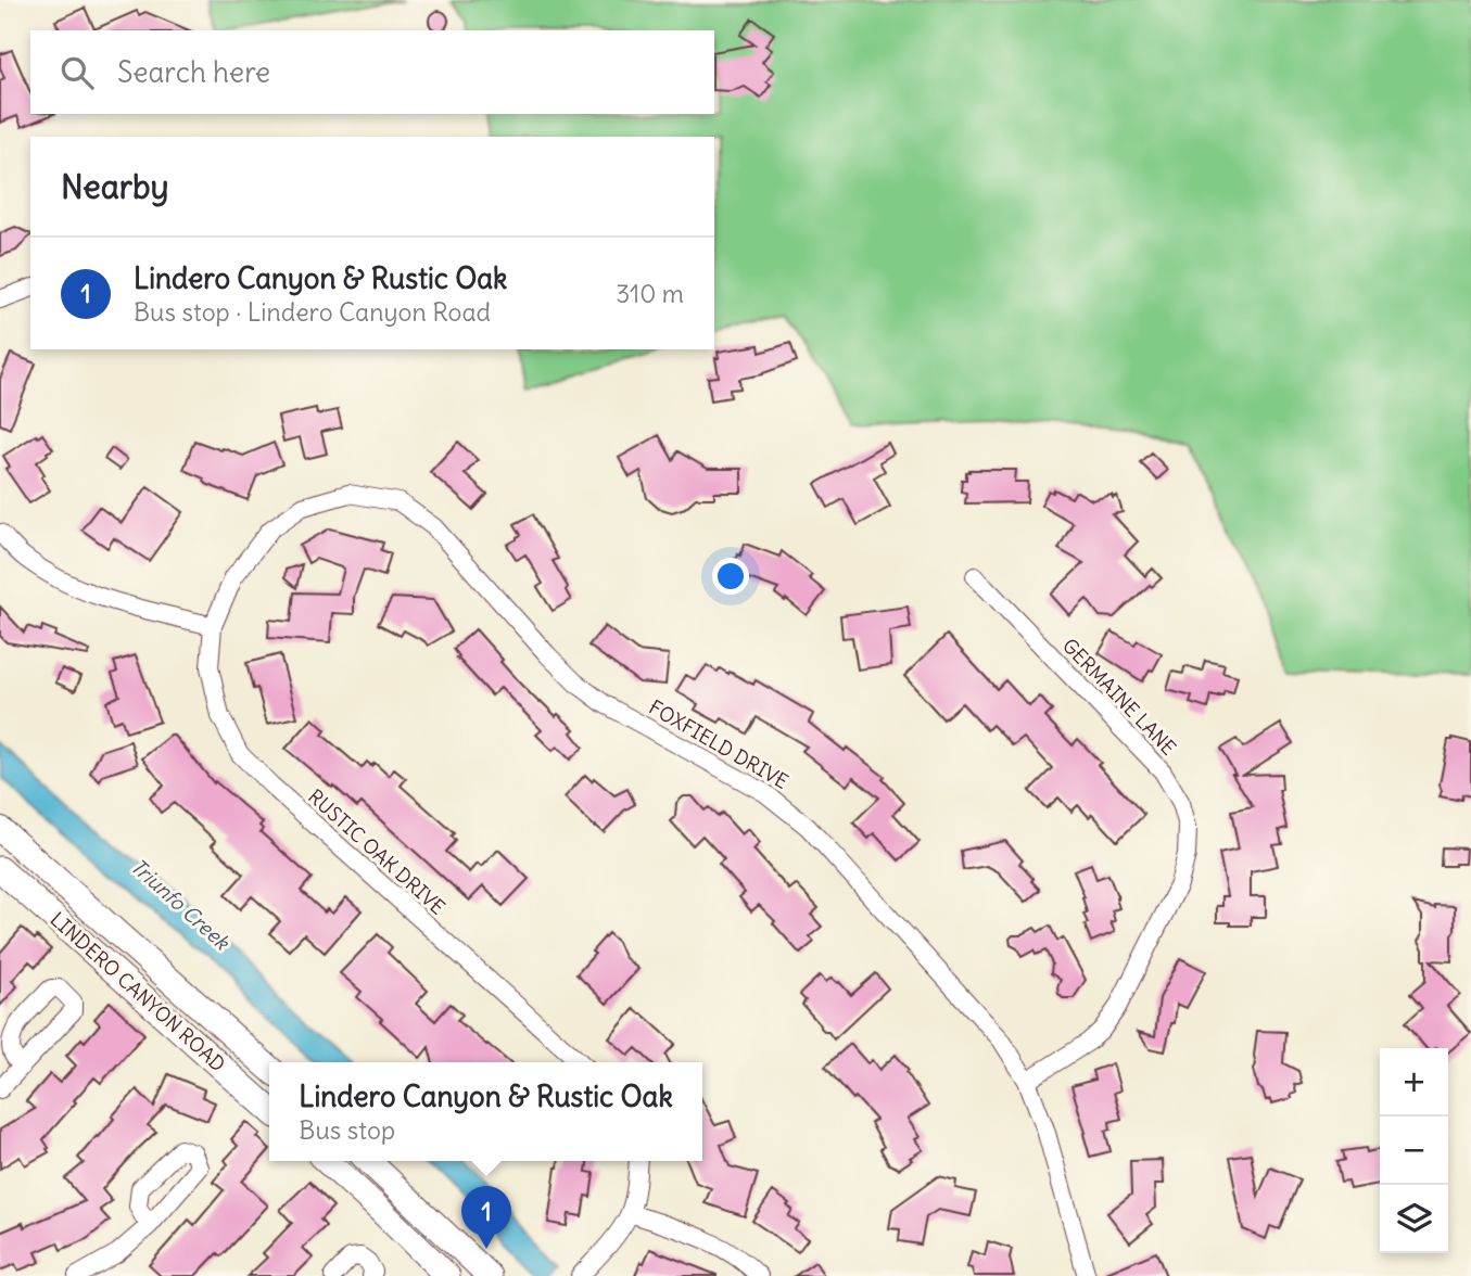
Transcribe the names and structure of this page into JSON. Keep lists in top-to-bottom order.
{
  "streets": {
    "street": [
      "GERMAINE LANE",
      "FOXFIELD DRIVE",
      "RUSTIC OAK DRIVE",
      "LINDERO CANYON ROAD"
    ]
  },
  "crossings": [
    ["GERMAINE LANE", "FOXFIELD DRIVE"],
    ["FOXFIELD DRIVE", "RUSTIC OAK DRIVE"]
  ],
  "water": ["Triunfo Creek"],
  "page": {
    "search": "Search here",
    "heading": "Nearby",
    "list": [
      {
        "mark": "1",
        "name": "Lindero Canyon & Rustic Oak",
        "note": "Bus stop · Lindero Canyon Road",
        "value": "310 m"
      }
    ],
    "map_buttons": ["+", "−"],
    "popup": ["Lindero Canyon & Rustic Oak", "Bus stop"],
    "pins": "1"
  }
}
